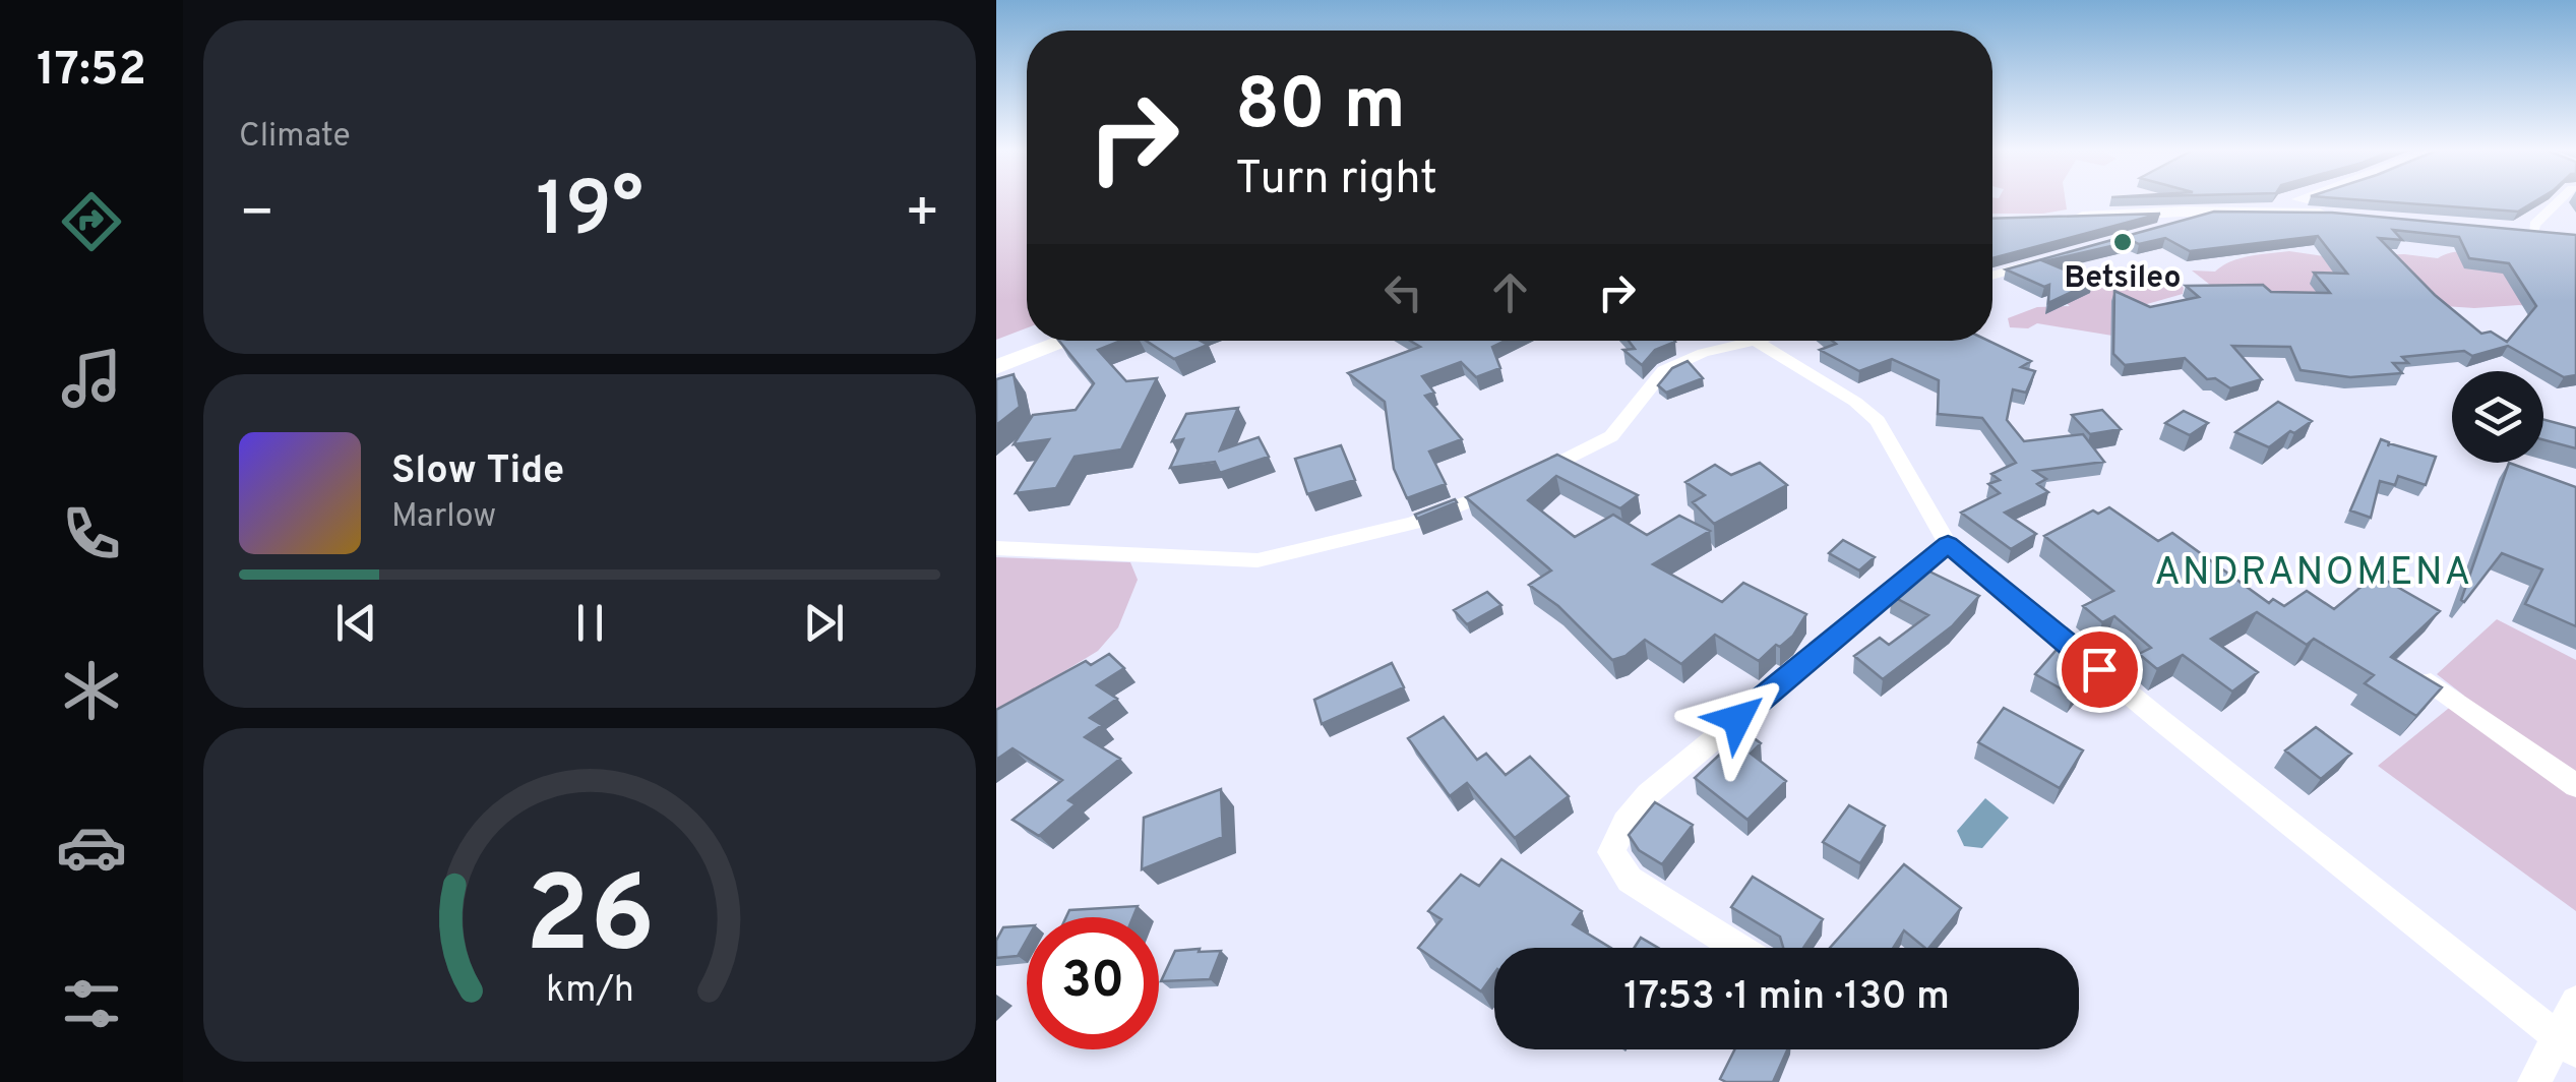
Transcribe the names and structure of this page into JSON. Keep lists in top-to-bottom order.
{
  "districts": ["ANDRANOMENA"],
  "places": ["Betsileo"],
  "page": {
    "tabs": "17:52",
    "tile": "Climate",
    "turn": ["80 m", "Turn right"],
    "heat": ["−", "19°", "+"],
    "song": ["Slow Tide", "Marlow"],
    "limit": "30",
    "trip": "17:53 · 1 min · 130 m",
    "gauge": ["26", "km/h"]
  }
}
